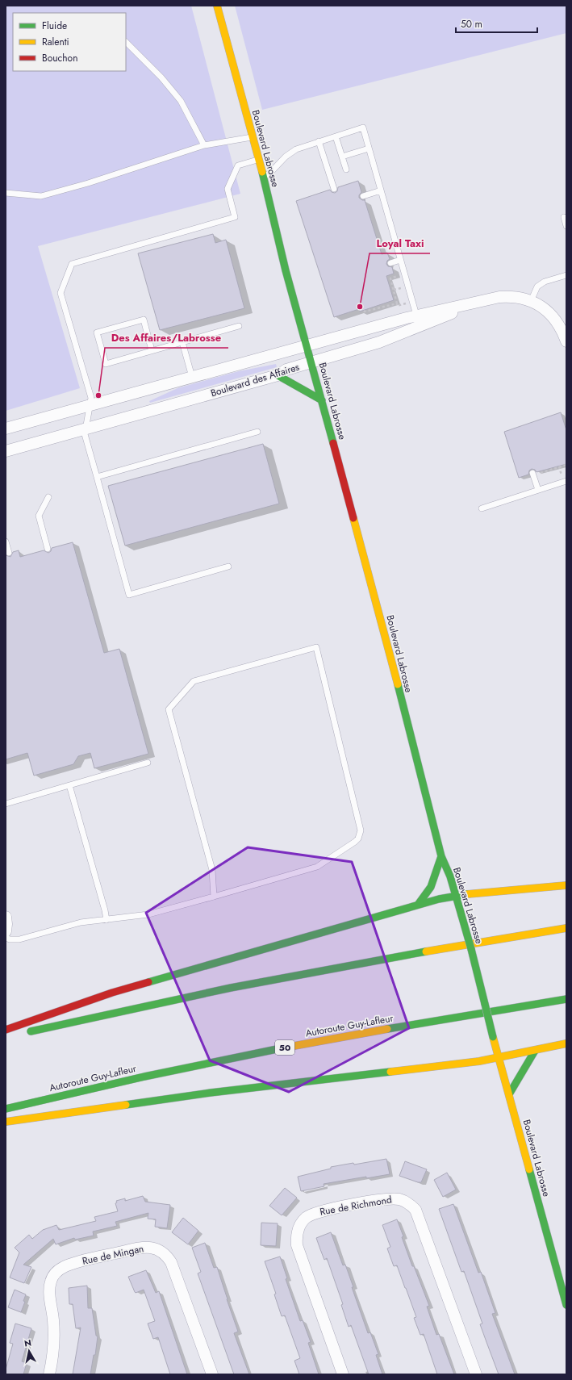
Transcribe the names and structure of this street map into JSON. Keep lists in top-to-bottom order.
{
  "streets": {
    "main road": ["Boulevard Labrosse", "Autoroute Guy-Lafleur", "50"],
    "street": ["Boulevard des Affaires", "Rue de Richmond", "Rue de Mingan"]
  },
  "crossings": [
    ["Boulevard Labrosse", "Boulevard des Affaires"]
  ],
  "places": ["Loyal Taxi", "Des Affaires/Labrosse"],
  "legend": ["Fluide", "Ralenti", "Bouchon"],
  "scale_bar": "50 m",
  "north": "top"
}
